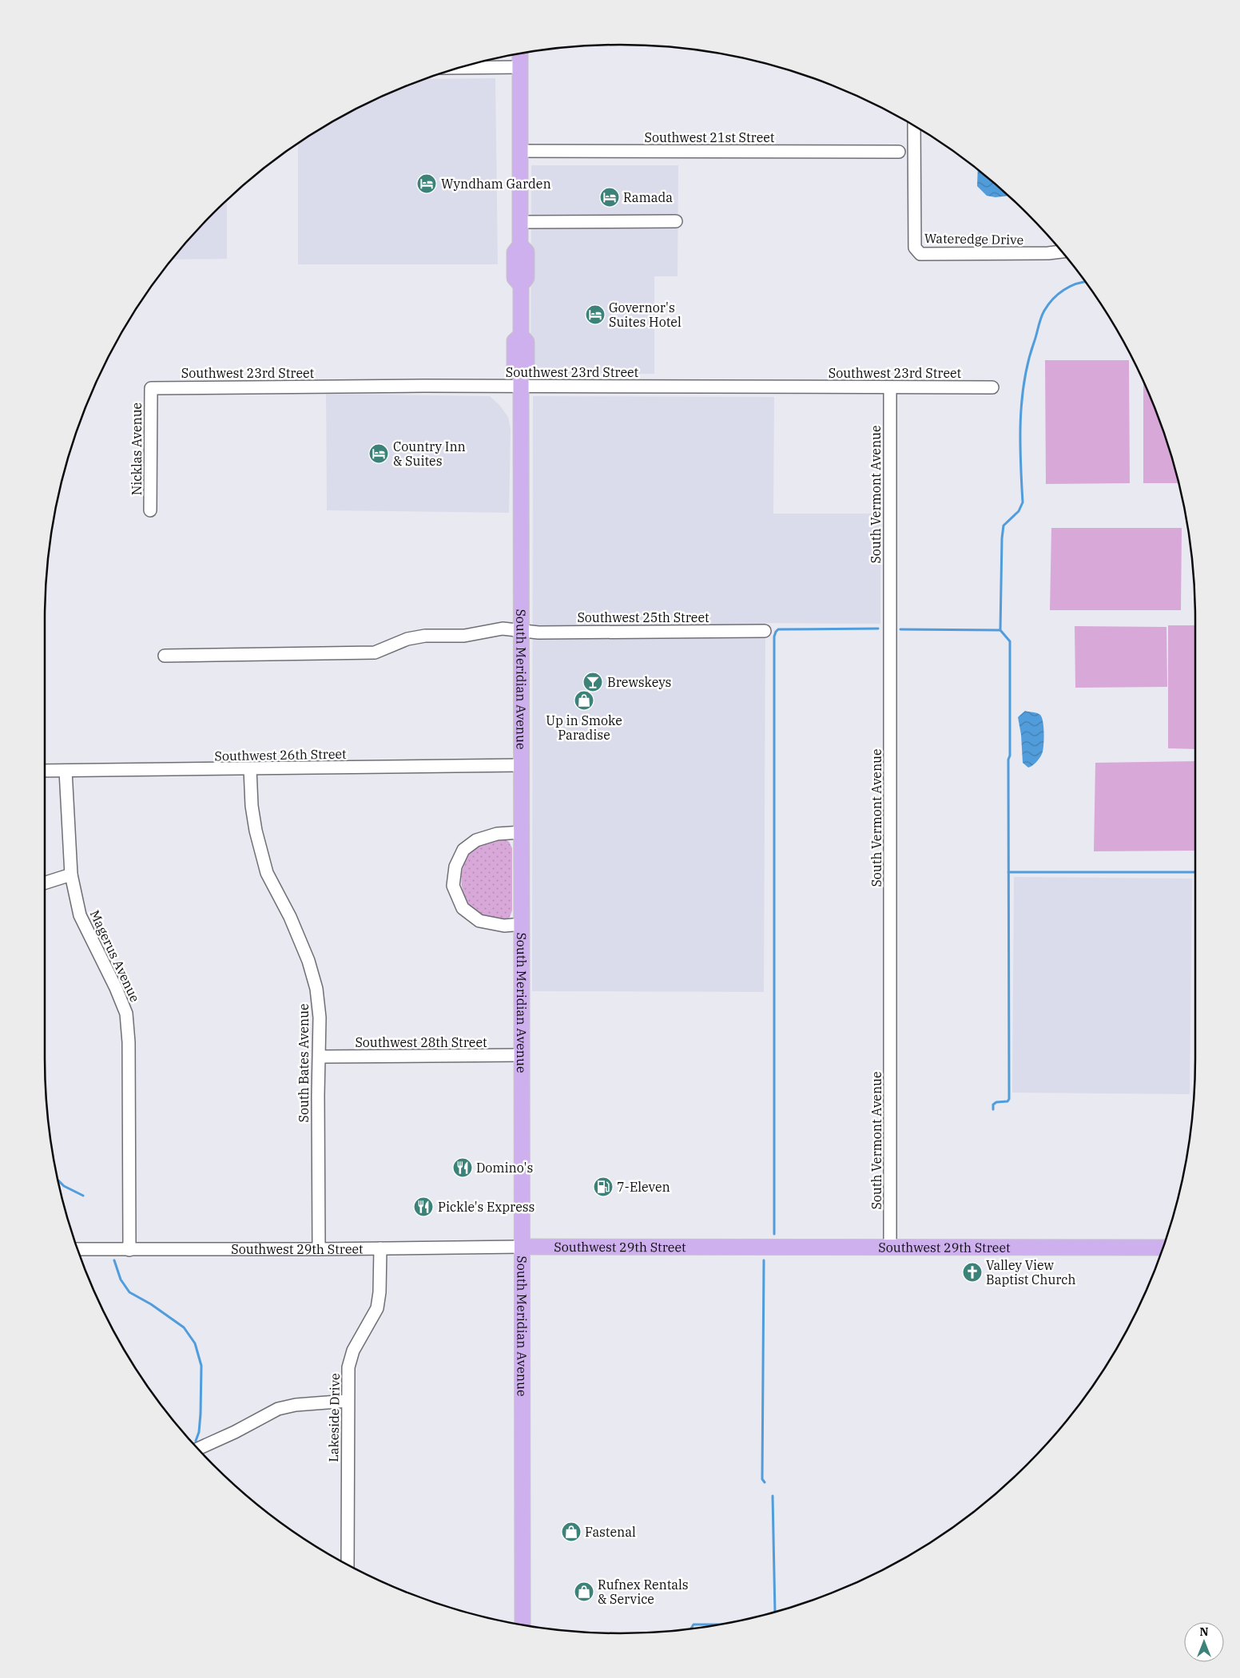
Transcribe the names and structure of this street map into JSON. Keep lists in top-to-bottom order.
{
  "streets": {
    "main road": ["South Meridian Avenue", "Southwest 29th Street"],
    "street": [
      "Southwest 21st Street",
      "Wateredge Drive",
      "Southwest 23rd Street",
      "Nicklas Avenue",
      "South Vermont Avenue",
      "Southwest 25th Street",
      "Southwest 26th Street",
      "Magerus Avenue",
      "Southwest 28th Street",
      "South Bates Avenue",
      "Lakeside Drive"
    ]
  },
  "crossings": [
    ["Southwest 21st Street", "South Meridian Avenue"],
    ["Southwest 23rd Street", "Nicklas Avenue"],
    ["Southwest 23rd Street", "South Vermont Avenue"],
    ["Southwest 23rd Street", "South Meridian Avenue"],
    ["South Vermont Avenue", "Southwest 29th Street"],
    ["Southwest 25th Street", "South Meridian Avenue"],
    ["South Meridian Avenue", "Southwest 26th Street"],
    ["South Meridian Avenue", "Southwest 28th Street"],
    ["South Meridian Avenue", "Southwest 29th Street"],
    ["Southwest 26th Street", "Magerus Avenue"],
    ["Southwest 26th Street", "South Bates Avenue"],
    ["Magerus Avenue", "Southwest 29th Street"],
    ["Southwest 28th Street", "South Bates Avenue"],
    ["South Bates Avenue", "Southwest 29th Street"],
    ["Southwest 29th Street", "Lakeside Drive"]
  ],
  "places": {
    "hotel": [
      "Wyndham Garden",
      "Ramada",
      "Governor's Suites Hotel",
      "Country Inn & Suites"
    ],
    "bar": ["Brewskeys"],
    "shop": ["Up in Smoke Paradise", "Fastenal", "Rufnex Rentals & Service"],
    "restaurant": ["Domino's", "Pickle's Express"],
    "fuel station": ["7-Eleven"],
    "church": ["Valley View Baptist Church"]
  },
  "north": "top"
}
